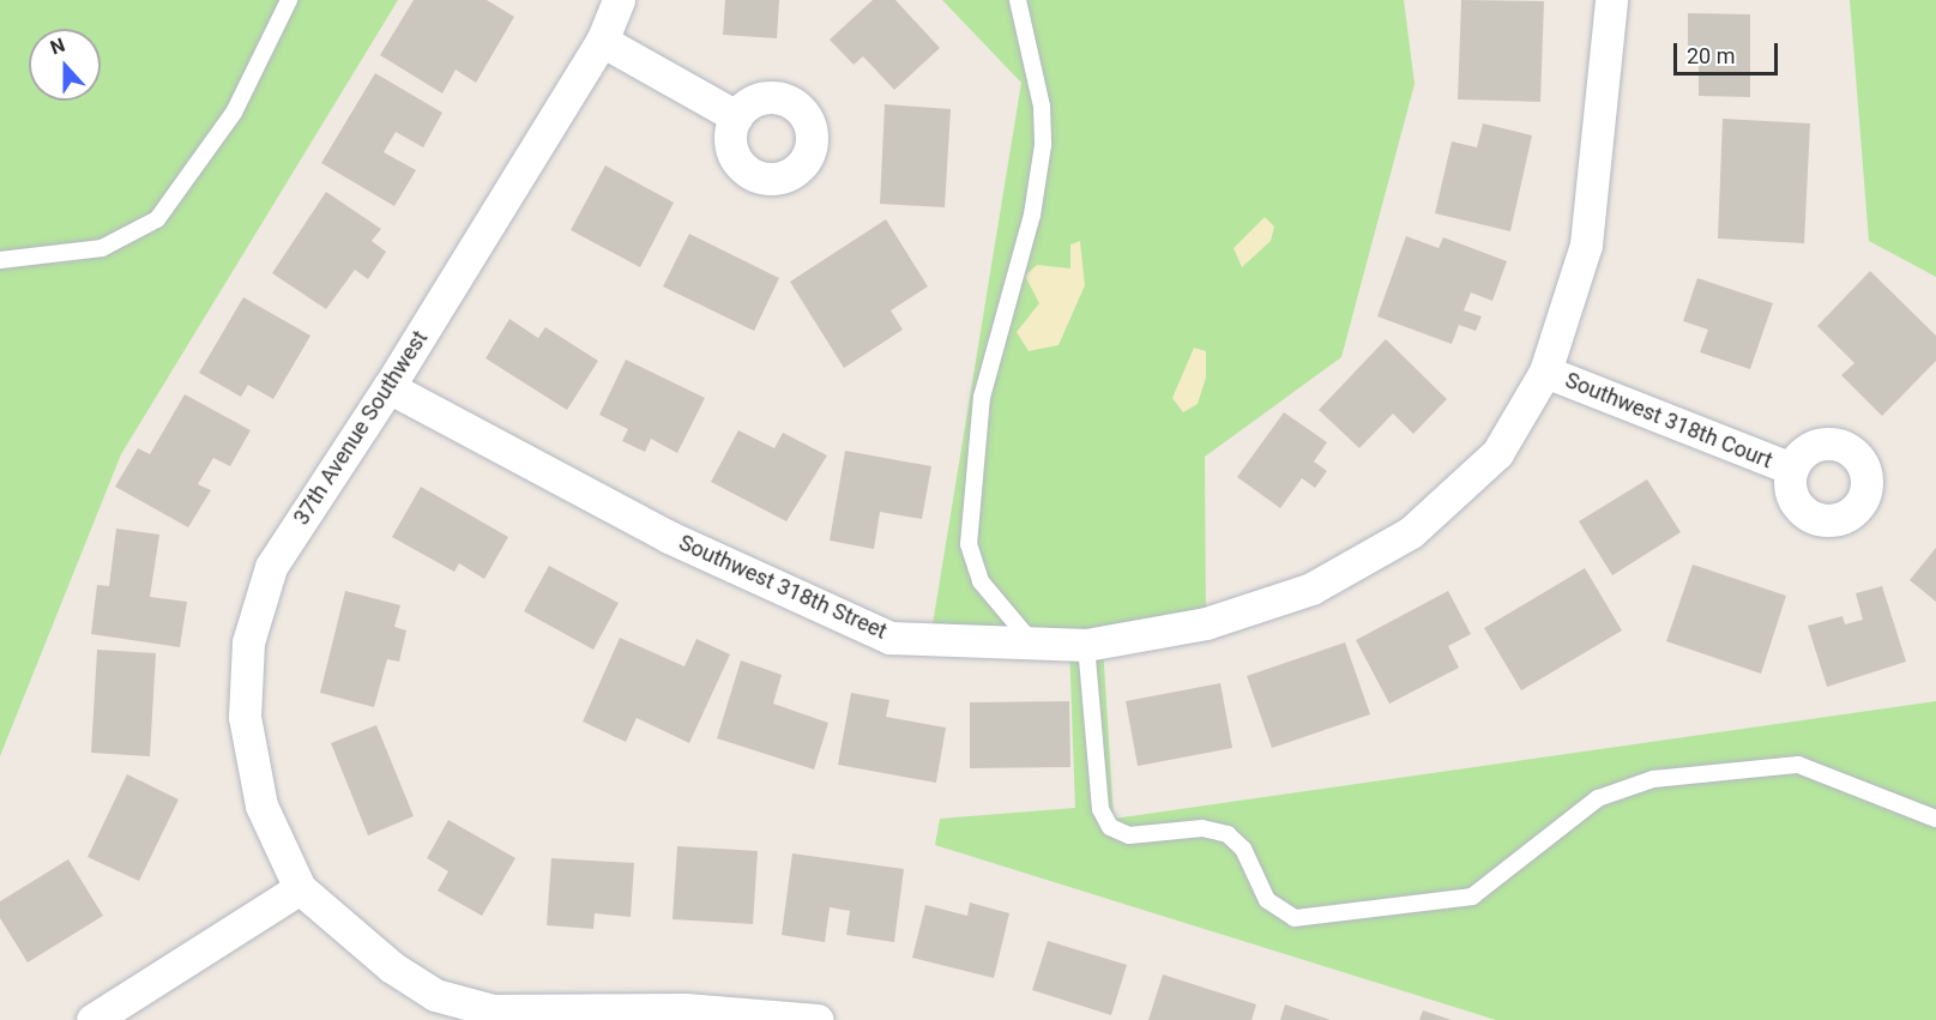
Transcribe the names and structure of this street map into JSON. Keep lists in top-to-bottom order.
{
  "streets": {
    "street": ["Southwest 318th Court", "37th Avenue Southwest", "Southwest 318th Street"]
  },
  "crossings": [
    ["Southwest 318th Court", "Southwest 318th Street"],
    ["37th Avenue Southwest", "Southwest 318th Street"]
  ],
  "scale_bar": "20 m",
  "north": "top"
}
